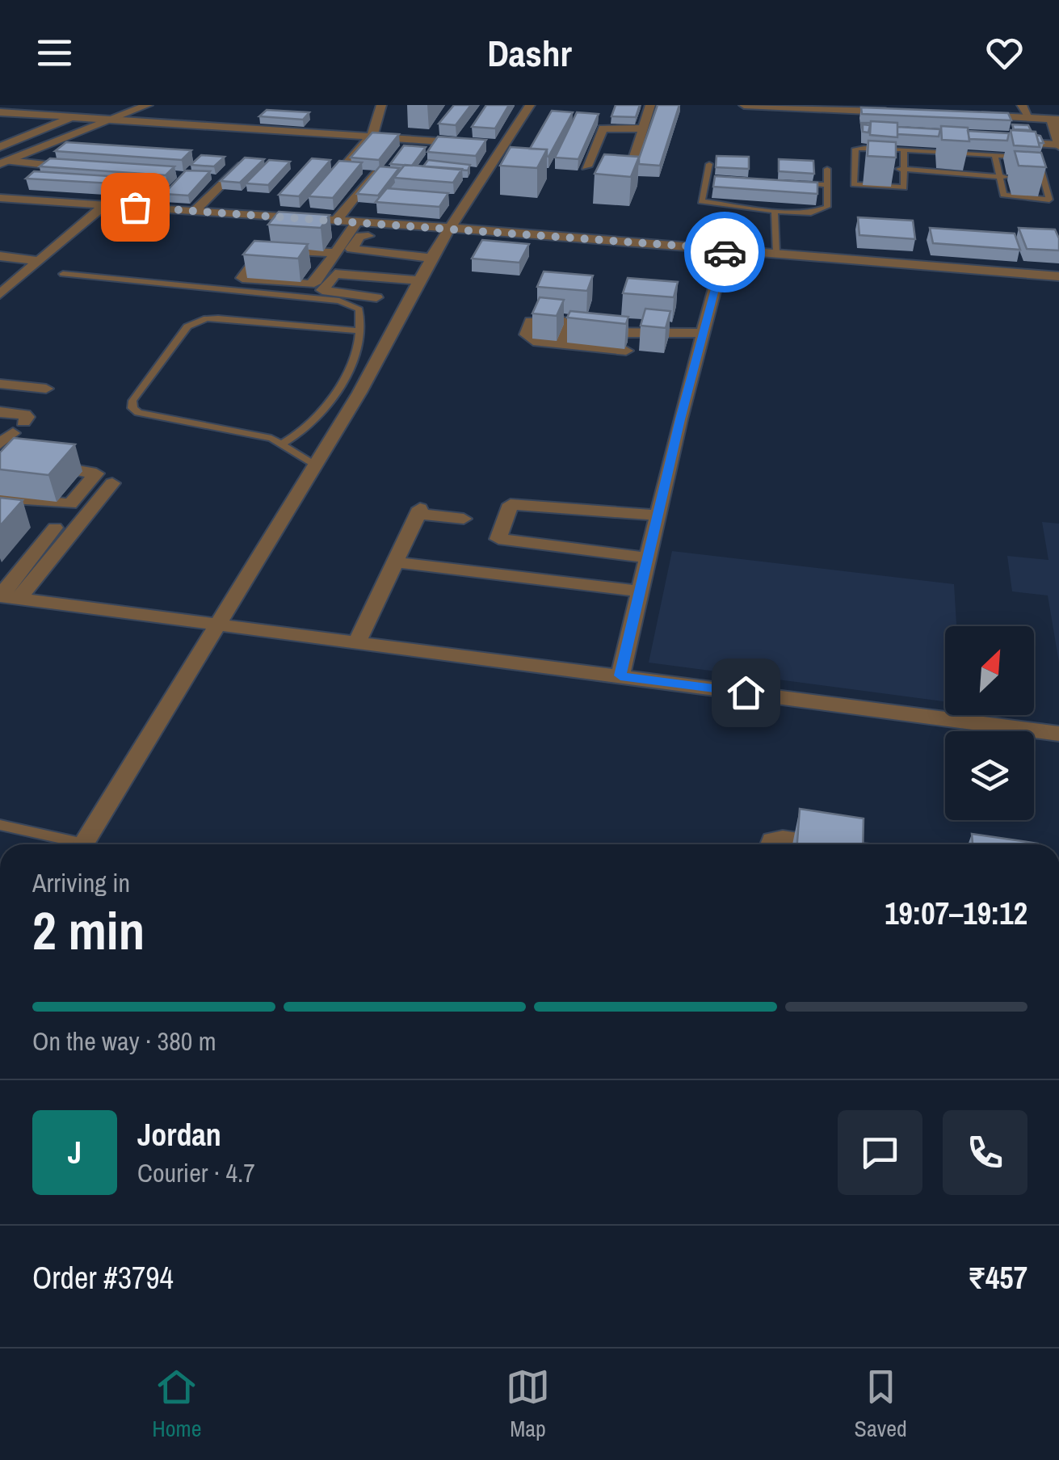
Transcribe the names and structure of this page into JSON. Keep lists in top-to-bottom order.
{
  "north": "top right",
  "page": {
    "header": "Dashr",
    "heading": ["2 min", "Arriving in", "19:07–19:12"],
    "panel": [
      "Jordan",
      "Courier · 4.7",
      "Order #3794",
      "₹457"
    ],
    "bar": "On the way · 380 m",
    "round": "J",
    "tabs": ["Home", "Map", "Saved"]
  }
}
